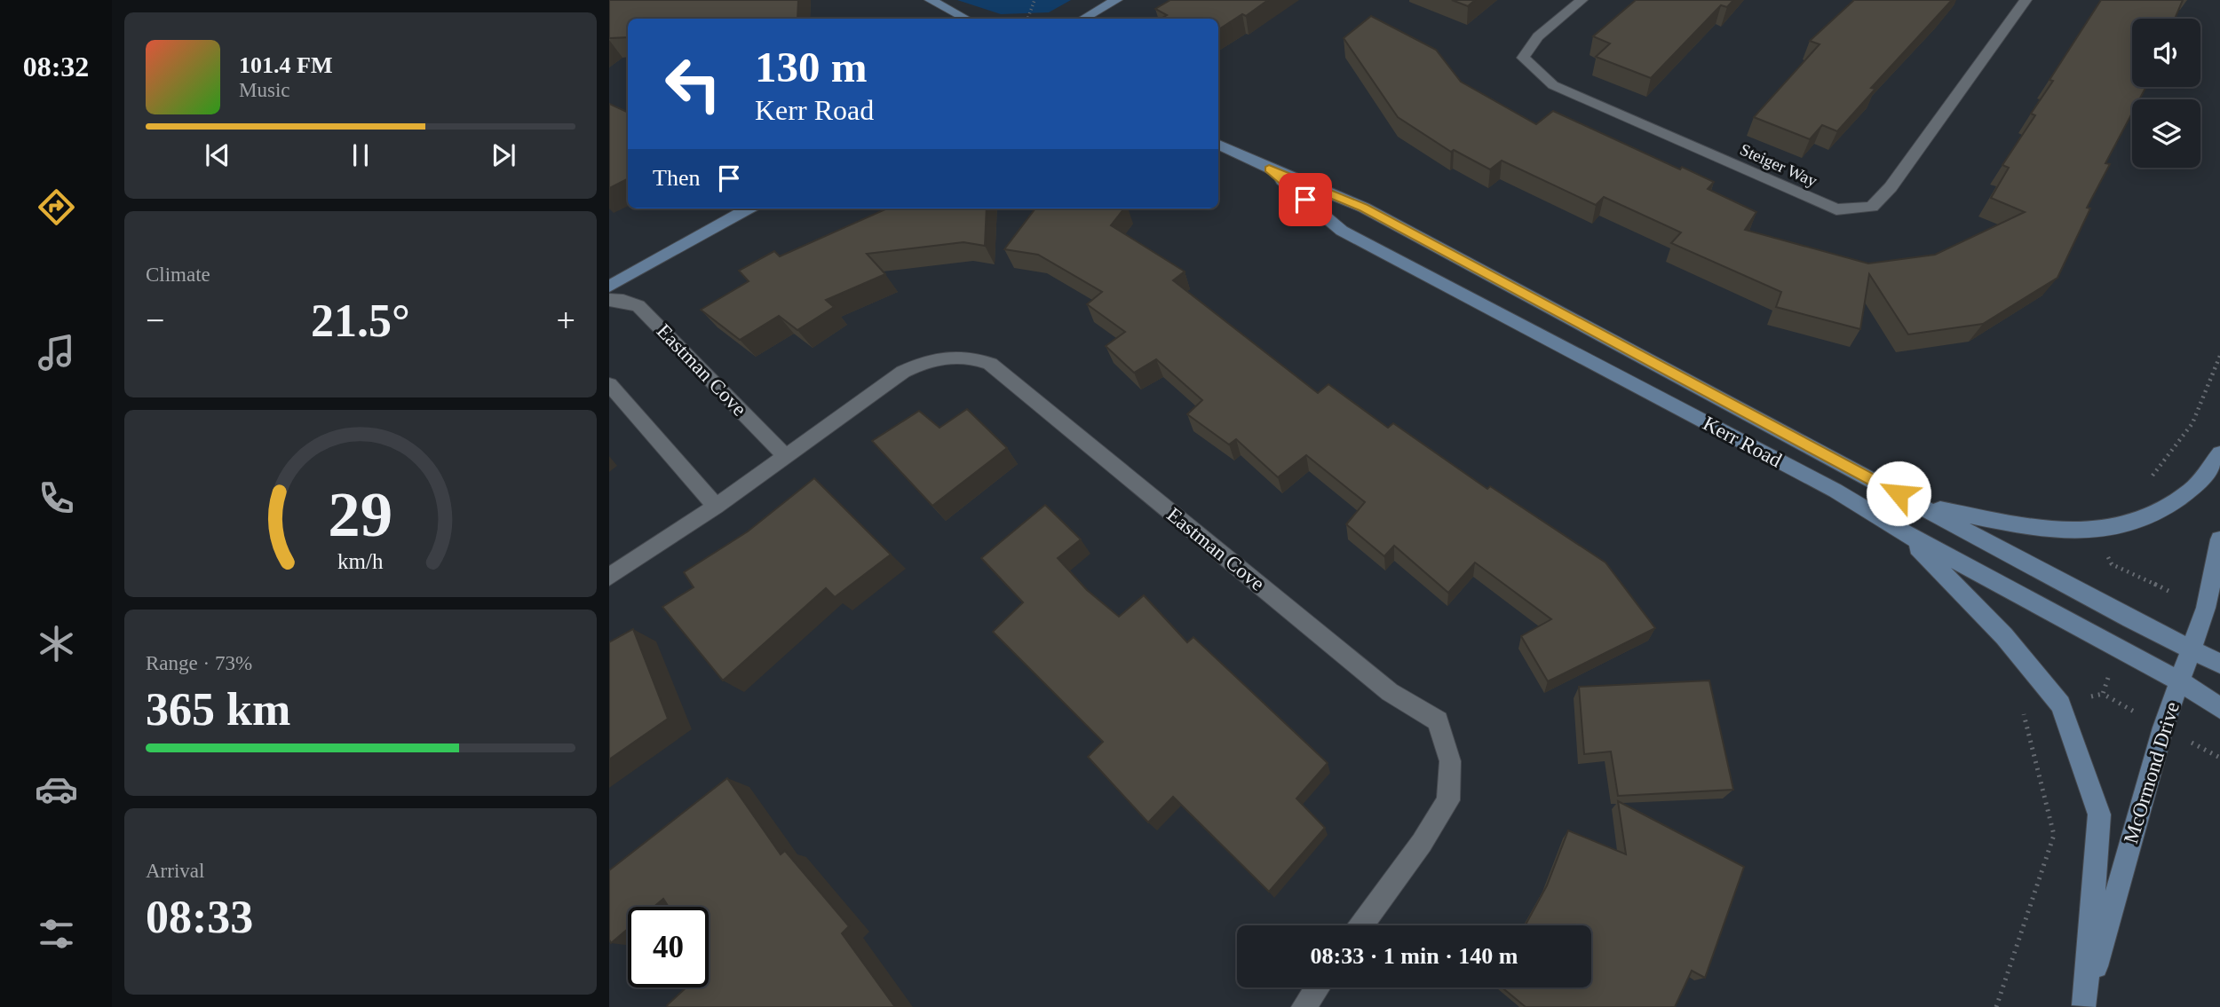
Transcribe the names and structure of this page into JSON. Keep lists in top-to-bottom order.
{
  "streets": {
    "street": [
      "Steiger Way",
      "Eastman Cove",
      "Kerr Road",
      "McOrmond Drive"
    ]
  },
  "crossings": [
    ["Kerr Road", "McOrmond Drive"]
  ],
  "page": {
    "tabs": "08:32",
    "turn": ["130 m", "Kerr Road"],
    "song": ["101.4 FM", "Music"],
    "then": "Then",
    "tile": [
      "Climate",
      ["Range · 73%", "365 km"],
      ["Arrival", "08:33"]
    ],
    "heat": ["−", "21.5°", "+"],
    "limit": "40",
    "trip": "08:33 · 1 min · 140 m",
    "gauge": ["29", "km/h"]
  }
}
